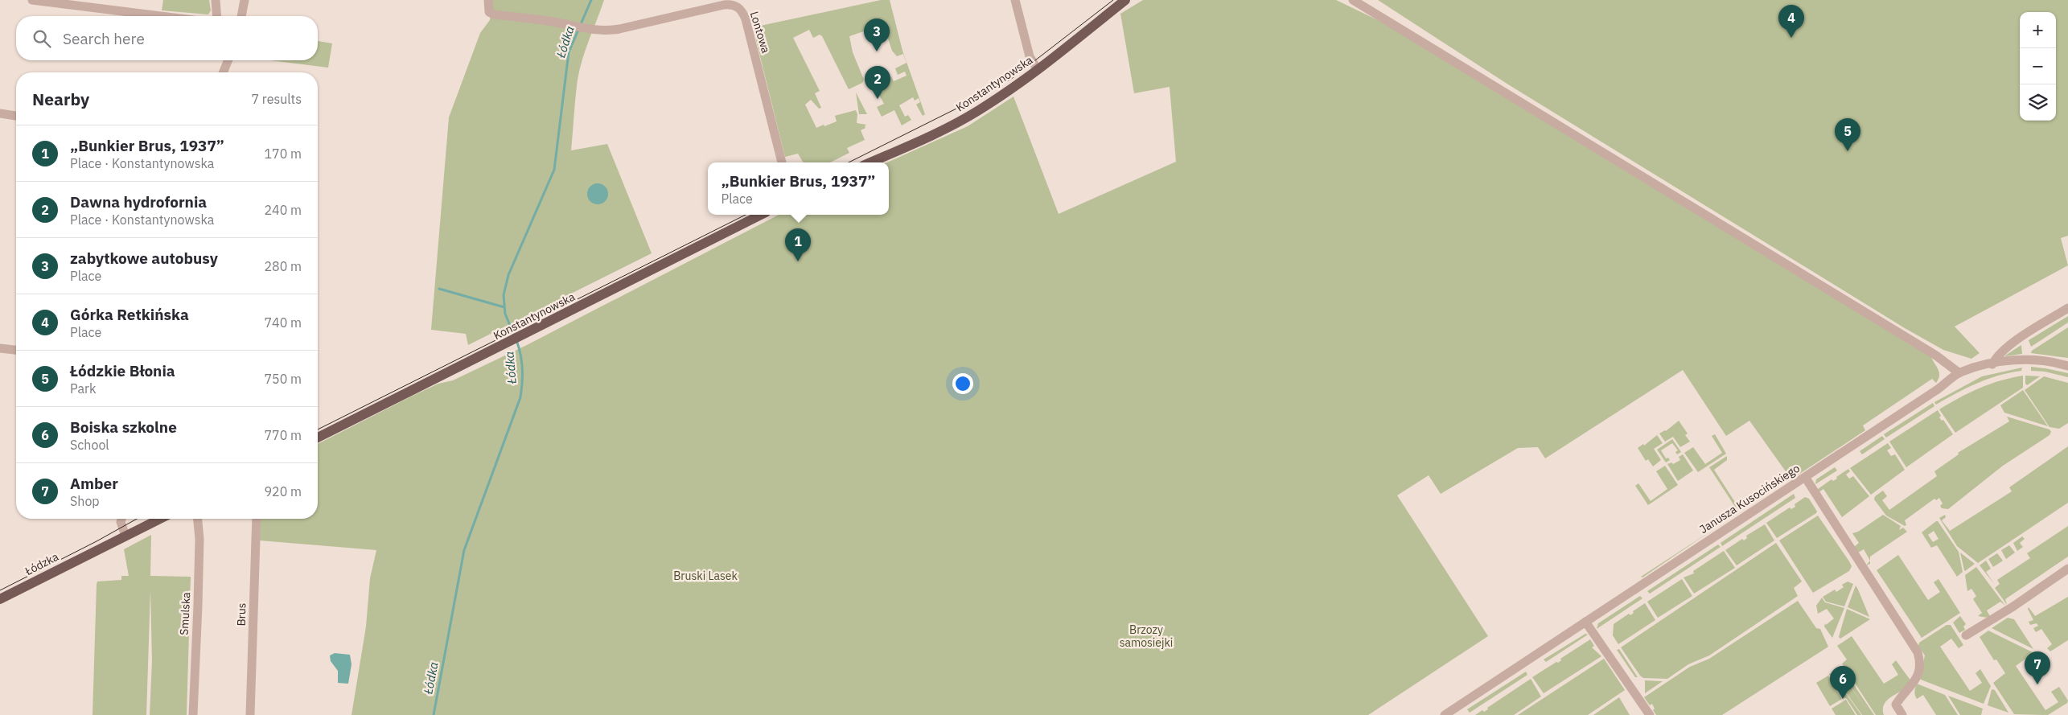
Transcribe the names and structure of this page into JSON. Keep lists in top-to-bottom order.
{
  "streets": {
    "main road": ["Konstantynowska", "Łódzka"],
    "street": [
      "Lontowa",
      "Janusza Kusocińskiego",
      "Smulska",
      "Brus"
    ]
  },
  "water": ["Łódka"],
  "parks": ["Bruski Lasek", "Brzozy samosiejki"],
  "page": {
    "pins": [
      "4",
      "3",
      "2",
      "5",
      "1",
      "7",
      "6"
    ],
    "map_buttons": ["+", "−"],
    "search": "Search here",
    "heading": ["Nearby", "7 results"],
    "list": [
      {
        "mark": "1",
        "name": "„Bunkier Brus, 1937”",
        "note": "Place · Konstantynowska",
        "value": "170 m"
      },
      {
        "mark": "2",
        "name": "Dawna hydrofornia",
        "note": "Place · Konstantynowska",
        "value": "240 m"
      },
      {
        "mark": "3",
        "name": "zabytkowe autobusy",
        "note": "Place",
        "value": "280 m"
      },
      {
        "mark": "4",
        "name": "Górka Retkińska",
        "note": "Place",
        "value": "740 m"
      },
      {
        "mark": "5",
        "name": "Łódzkie Błonia",
        "note": "Park",
        "value": "750 m"
      },
      {
        "mark": "6",
        "name": "Boiska szkolne",
        "note": "School",
        "value": "770 m"
      },
      {
        "mark": "7",
        "name": "Amber",
        "note": "Shop",
        "value": "920 m"
      }
    ],
    "popup": ["„Bunkier Brus, 1937”", "Place"]
  }
}
